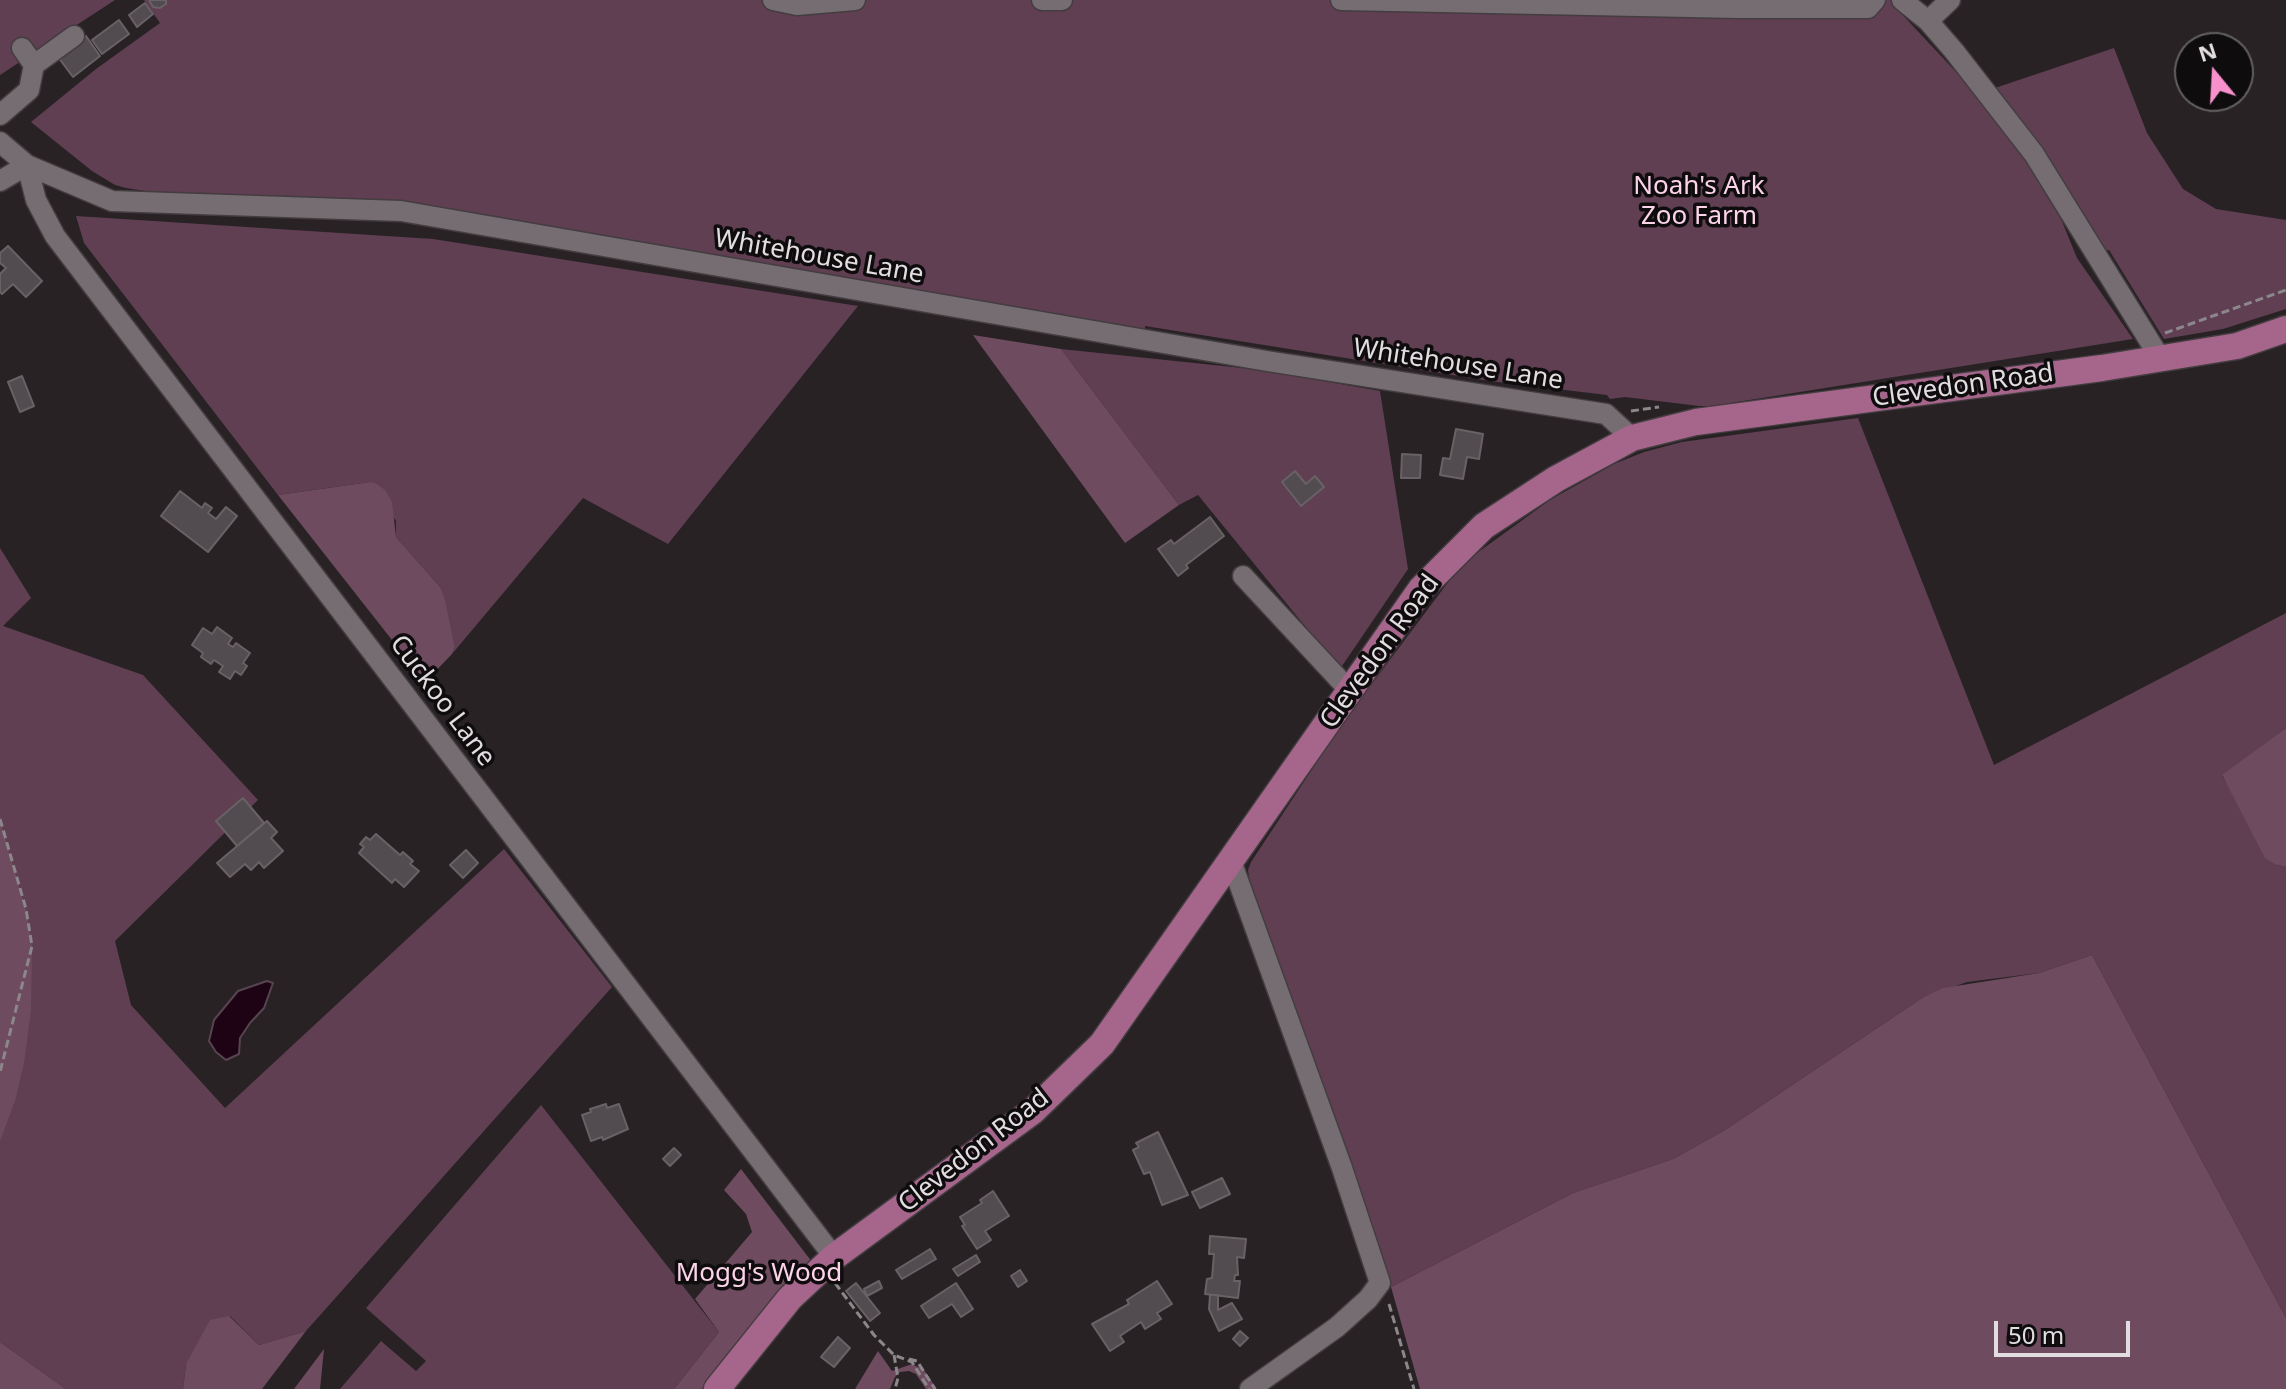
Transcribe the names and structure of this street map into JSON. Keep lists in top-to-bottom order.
{
  "streets": {
    "main road": ["Clevedon Road"],
    "street": ["Whitehouse Lane", "Cuckoo Lane"]
  },
  "crossings": [
    ["Whitehouse Lane", "Clevedon Road"],
    ["Whitehouse Lane", "Cuckoo Lane"],
    ["Clevedon Road", "Cuckoo Lane"]
  ],
  "parks": ["Noah's Ark Zoo Farm", "Mogg's Wood"],
  "scale_bar": "50 m",
  "north": "top"
}
